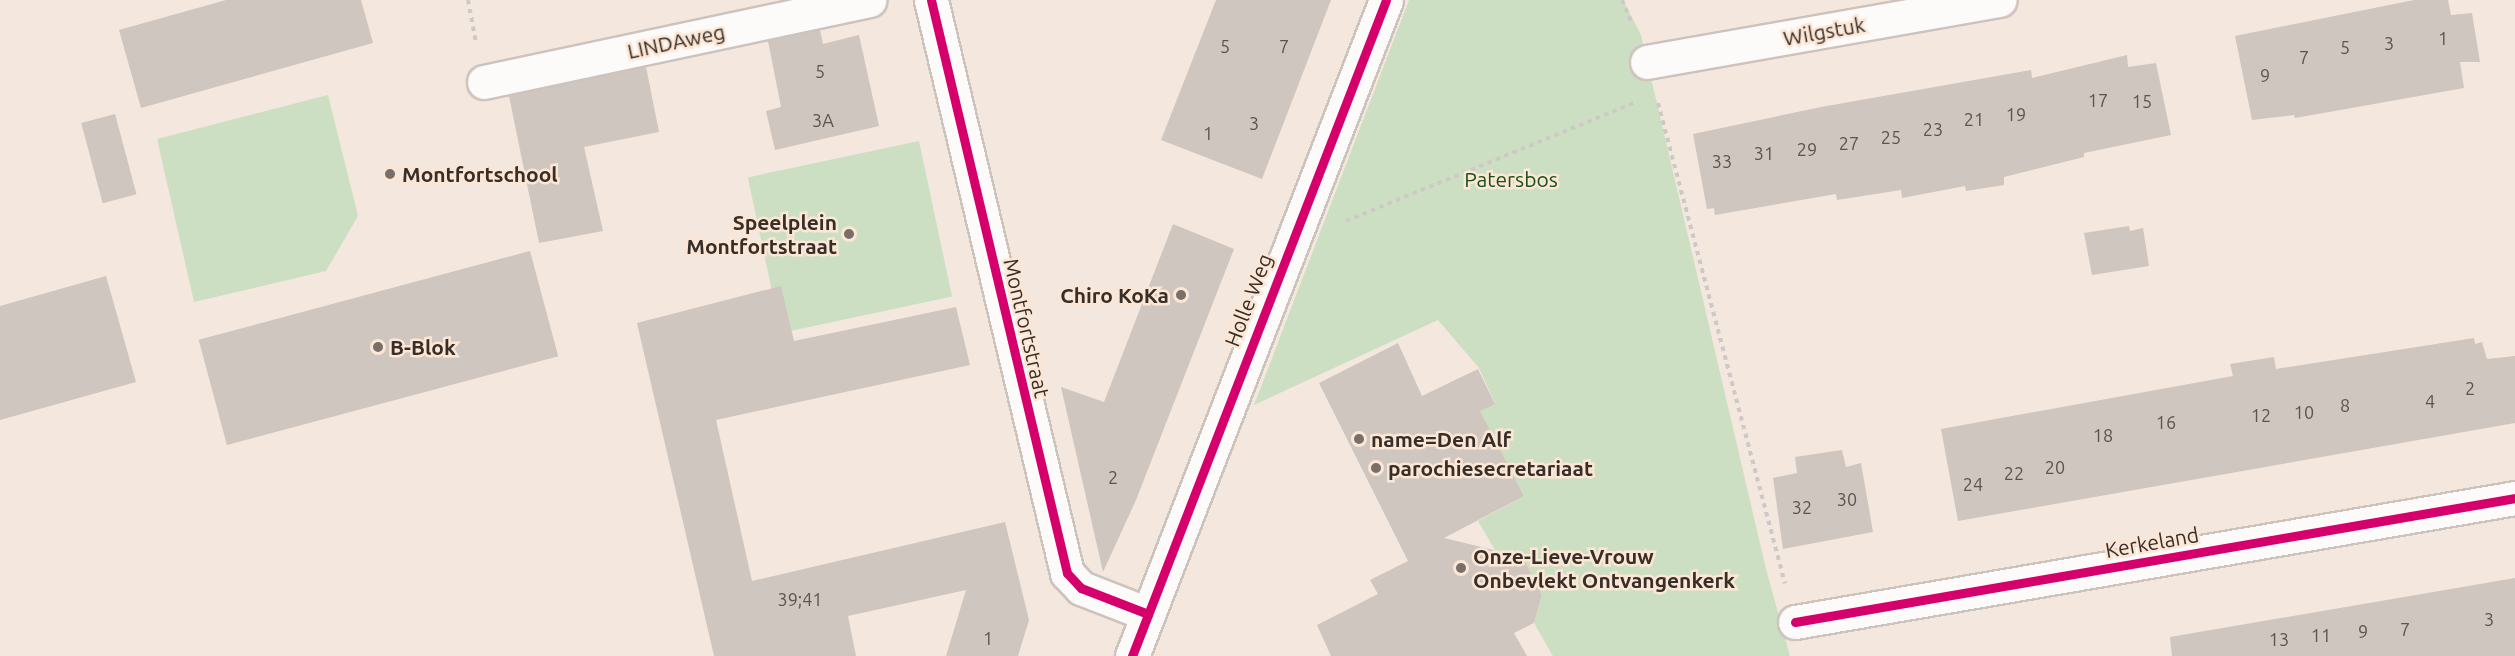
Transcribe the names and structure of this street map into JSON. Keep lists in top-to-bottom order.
{
  "streets": {
    "street": [
      "Wilgstuk",
      "LINDAweg",
      "Holle Weg",
      "Montfortstraat",
      "Kerkeland"
    ]
  },
  "crossings": [
    ["Holle Weg", "Montfortstraat"]
  ],
  "parks": ["Patersbos"],
  "places": [
    "Montfortschool",
    "Speelplein Montfortstraat",
    "Chiro KoKa",
    "B-Blok",
    "name=Den Alf",
    "parochiesecretariaat",
    "Onze-Lieve-Vrouw Onbevlekt Ontvangenkerk"
  ],
  "house_numbers": [
    "1",
    "3",
    "5",
    "7",
    "5",
    "7",
    "5",
    "9",
    "17",
    "15",
    "19",
    "21",
    "3A",
    "3",
    "23",
    "1",
    "25",
    "27",
    "29",
    "31",
    "33",
    "2",
    "4",
    "8",
    "10",
    "12",
    "16",
    "18",
    "20",
    "22",
    "2",
    "24",
    "30",
    "32",
    "39;41",
    "3",
    "7",
    "9",
    "11",
    "1",
    "13"
  ]
}
